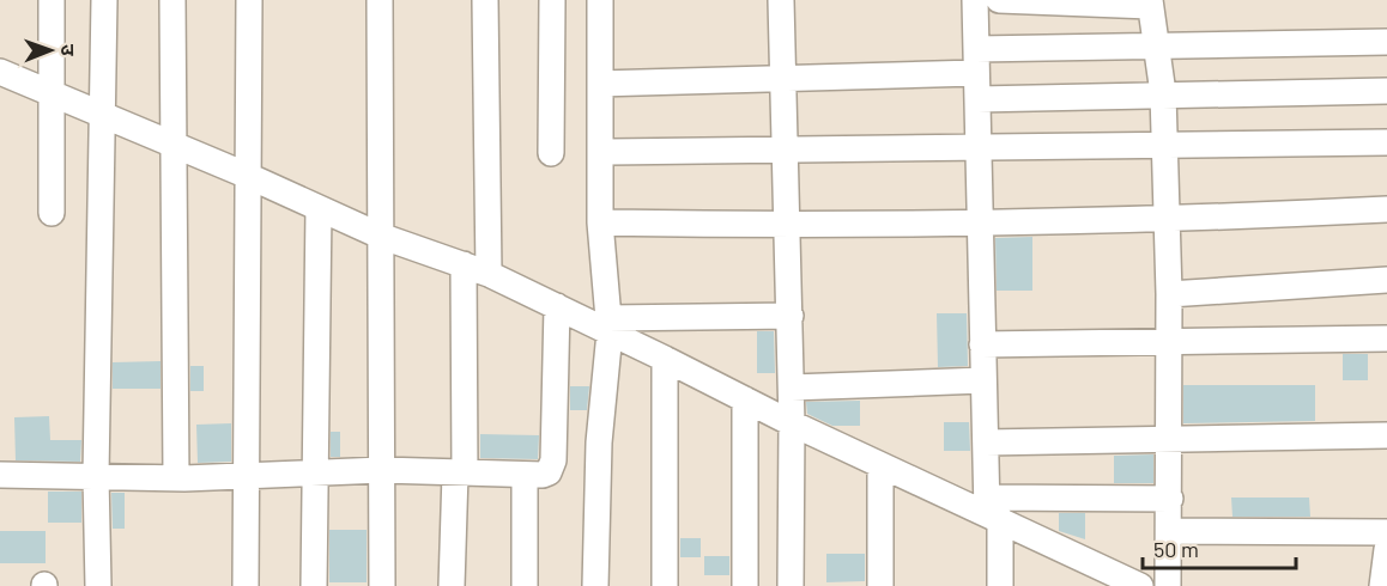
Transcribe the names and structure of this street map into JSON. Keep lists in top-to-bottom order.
{
  "scale_bar": "50 m",
  "north": "right"
}
